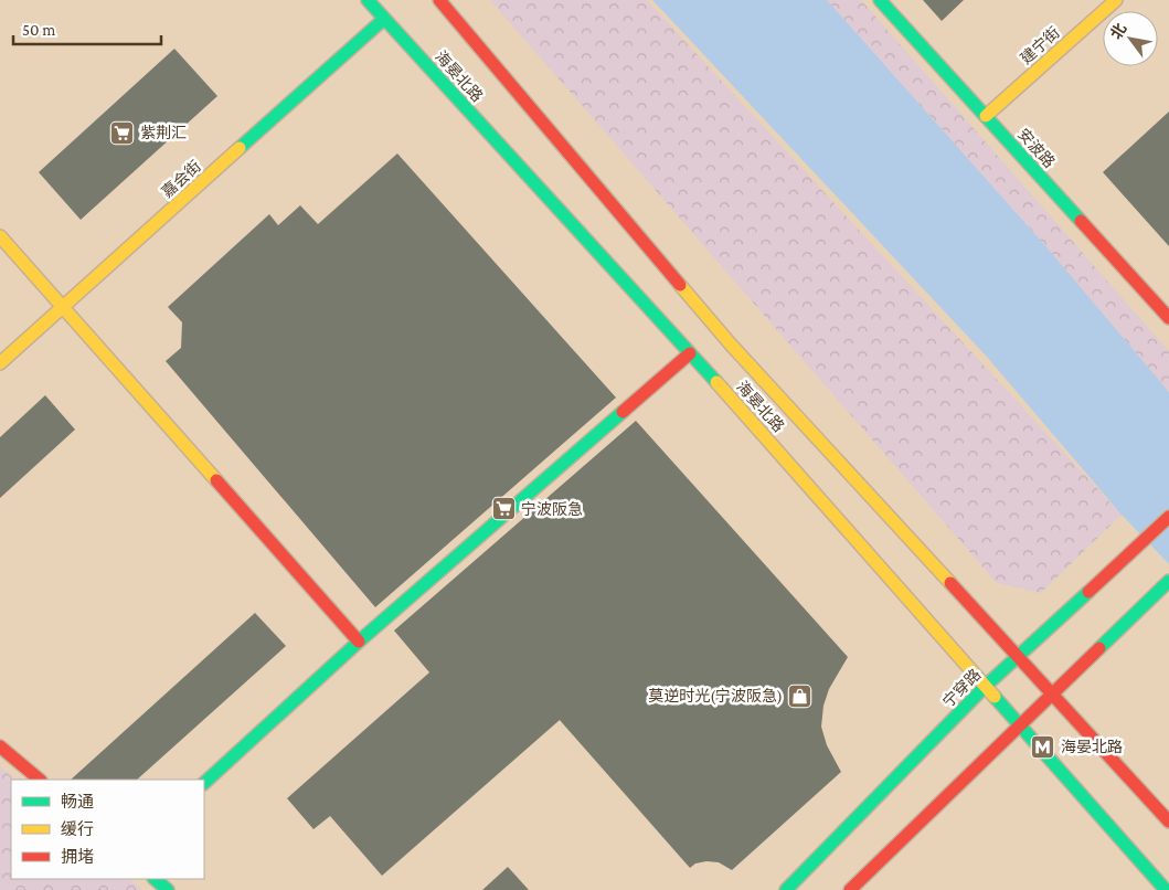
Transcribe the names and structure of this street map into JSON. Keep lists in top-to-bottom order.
{
  "streets": {
    "main road": [
      "建宁街",
      "海晏北路",
      "安波路",
      "嘉会街",
      "宁穿路"
    ]
  },
  "crossings": [
    ["建宁街", "安波路"],
    ["海晏北路", "嘉会街"],
    ["海晏北路", "宁穿路"]
  ],
  "places": {
    "supermarket": ["紫荆汇", "宁波阪急"],
    "shop": ["莫逆时光(宁波阪急)"],
    "metro station": ["海晏北路"]
  },
  "legend": ["畅通", "缓行", "拥堵"],
  "scale_bar": "50 m",
  "north": "top left"
}
